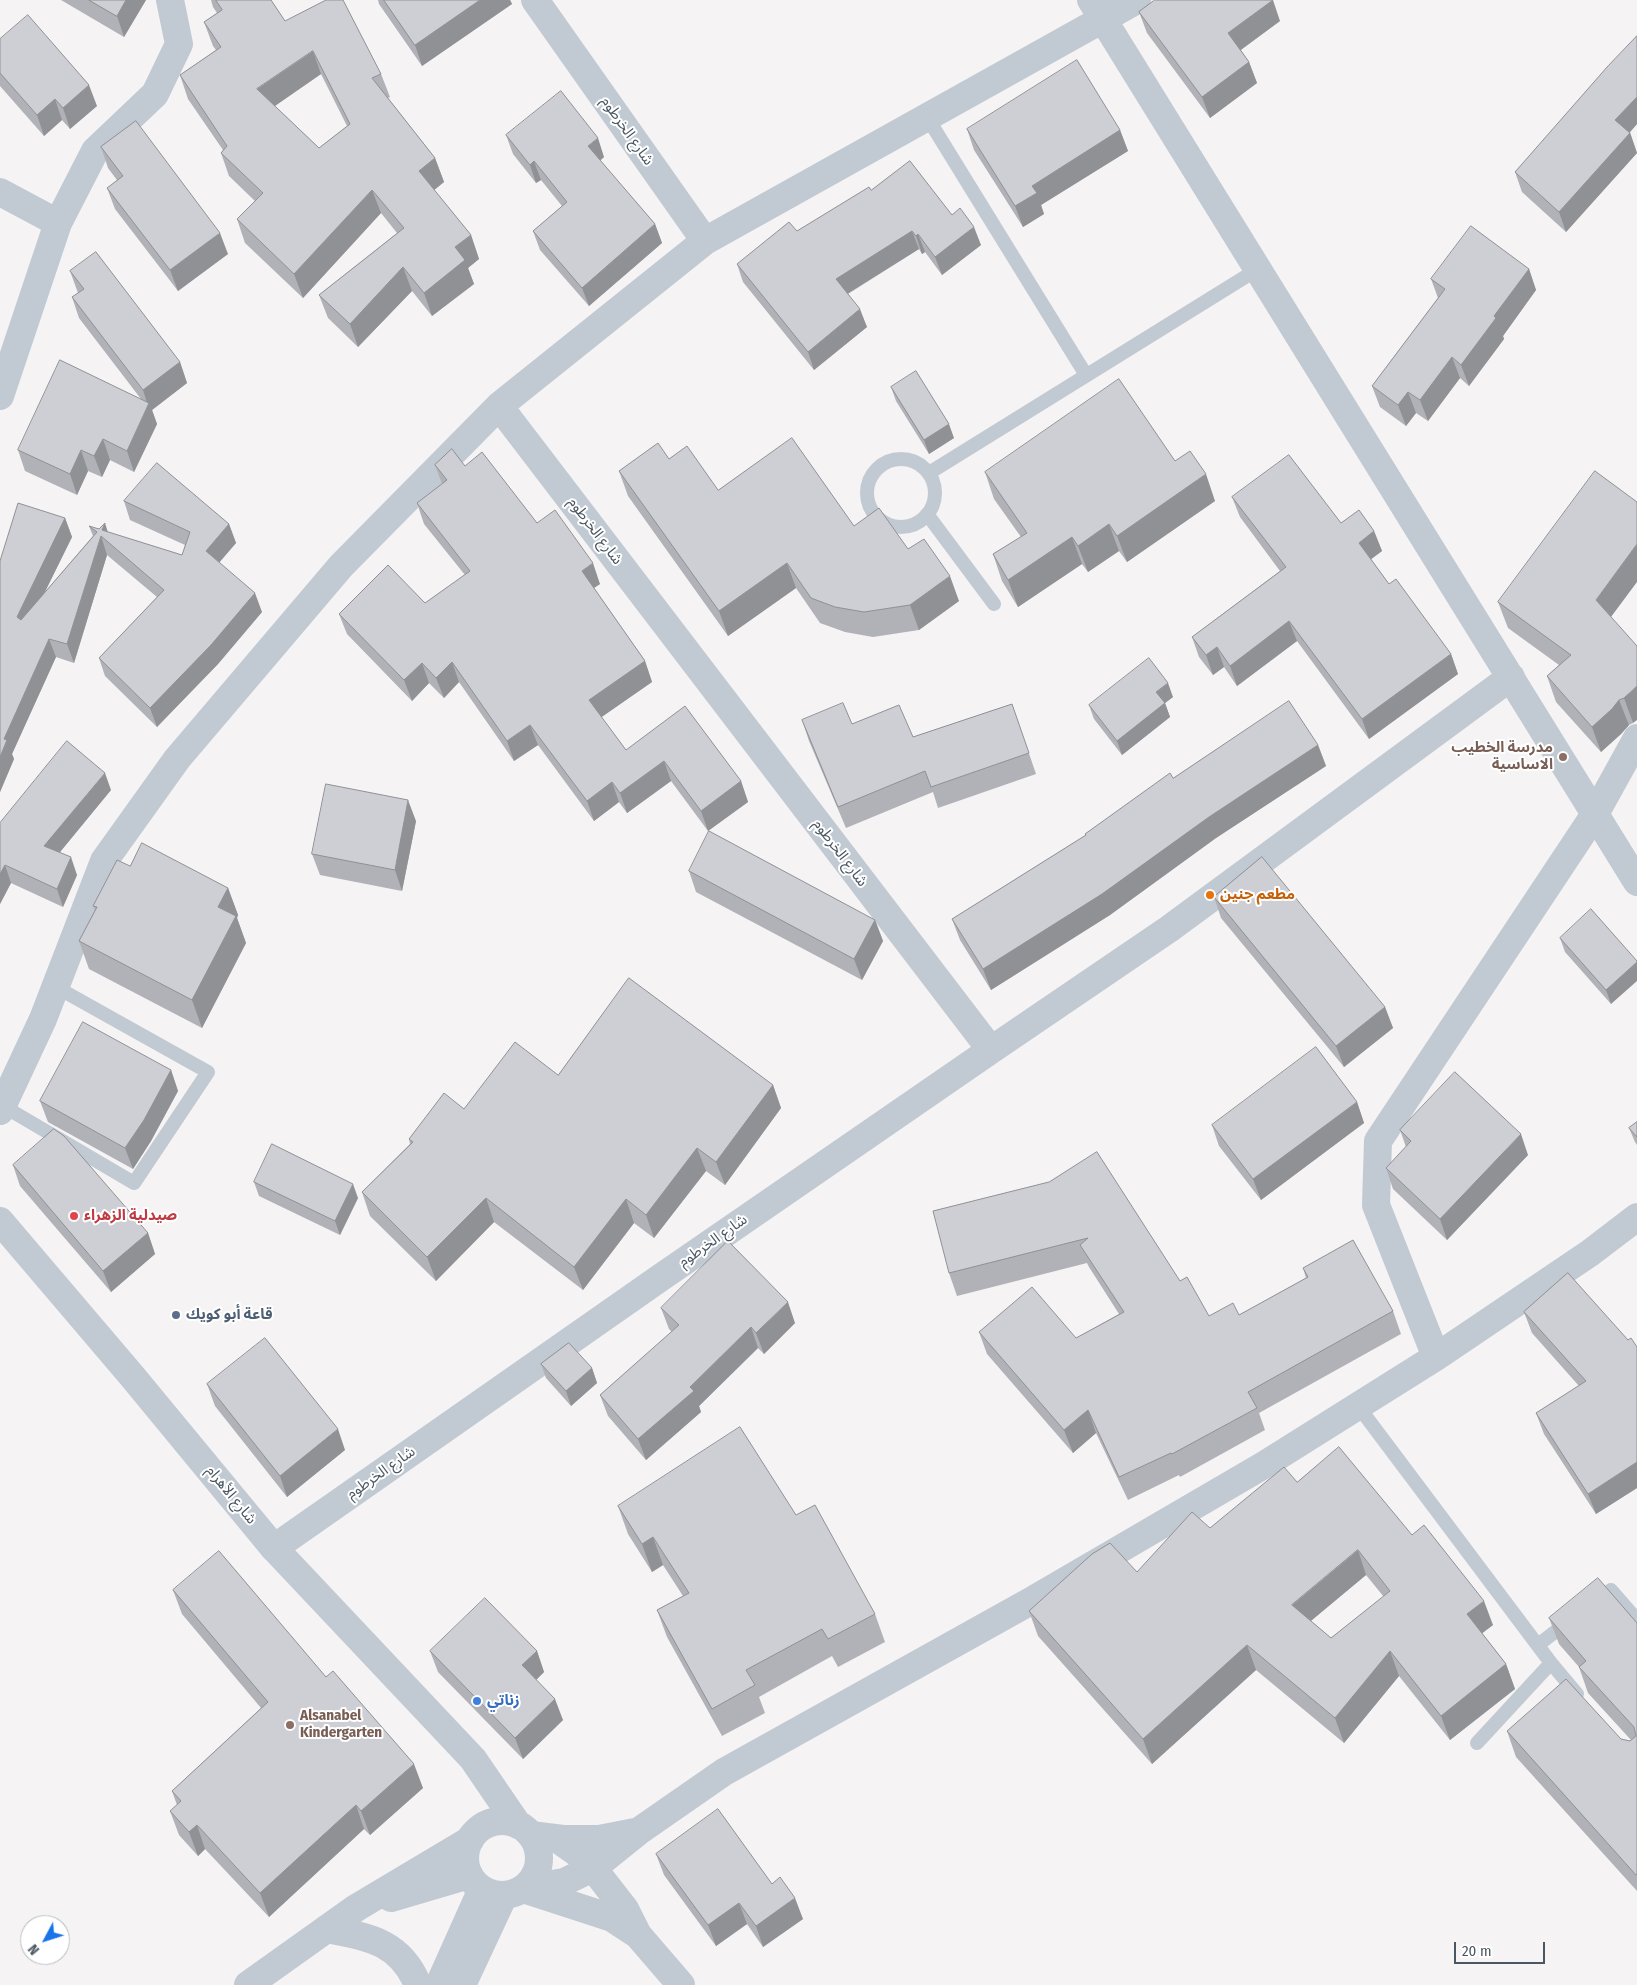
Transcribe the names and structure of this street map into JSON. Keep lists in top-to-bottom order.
{
  "streets": {
    "street": ["شارع الخرطوم", "شارع الأهرام"]
  },
  "crossings": [
    ["شارع الخرطوم", "شارع الأهرام"]
  ],
  "places": [
    "مدرسة الخطيب الاساسية",
    "مطعم جنين",
    "صيدلية الزهراء",
    "قاعة أبو كويك",
    "زناتي",
    "Alsanabel Kindergarten"
  ],
  "scale_bar": "20 m",
  "north": "bottom left"
}
